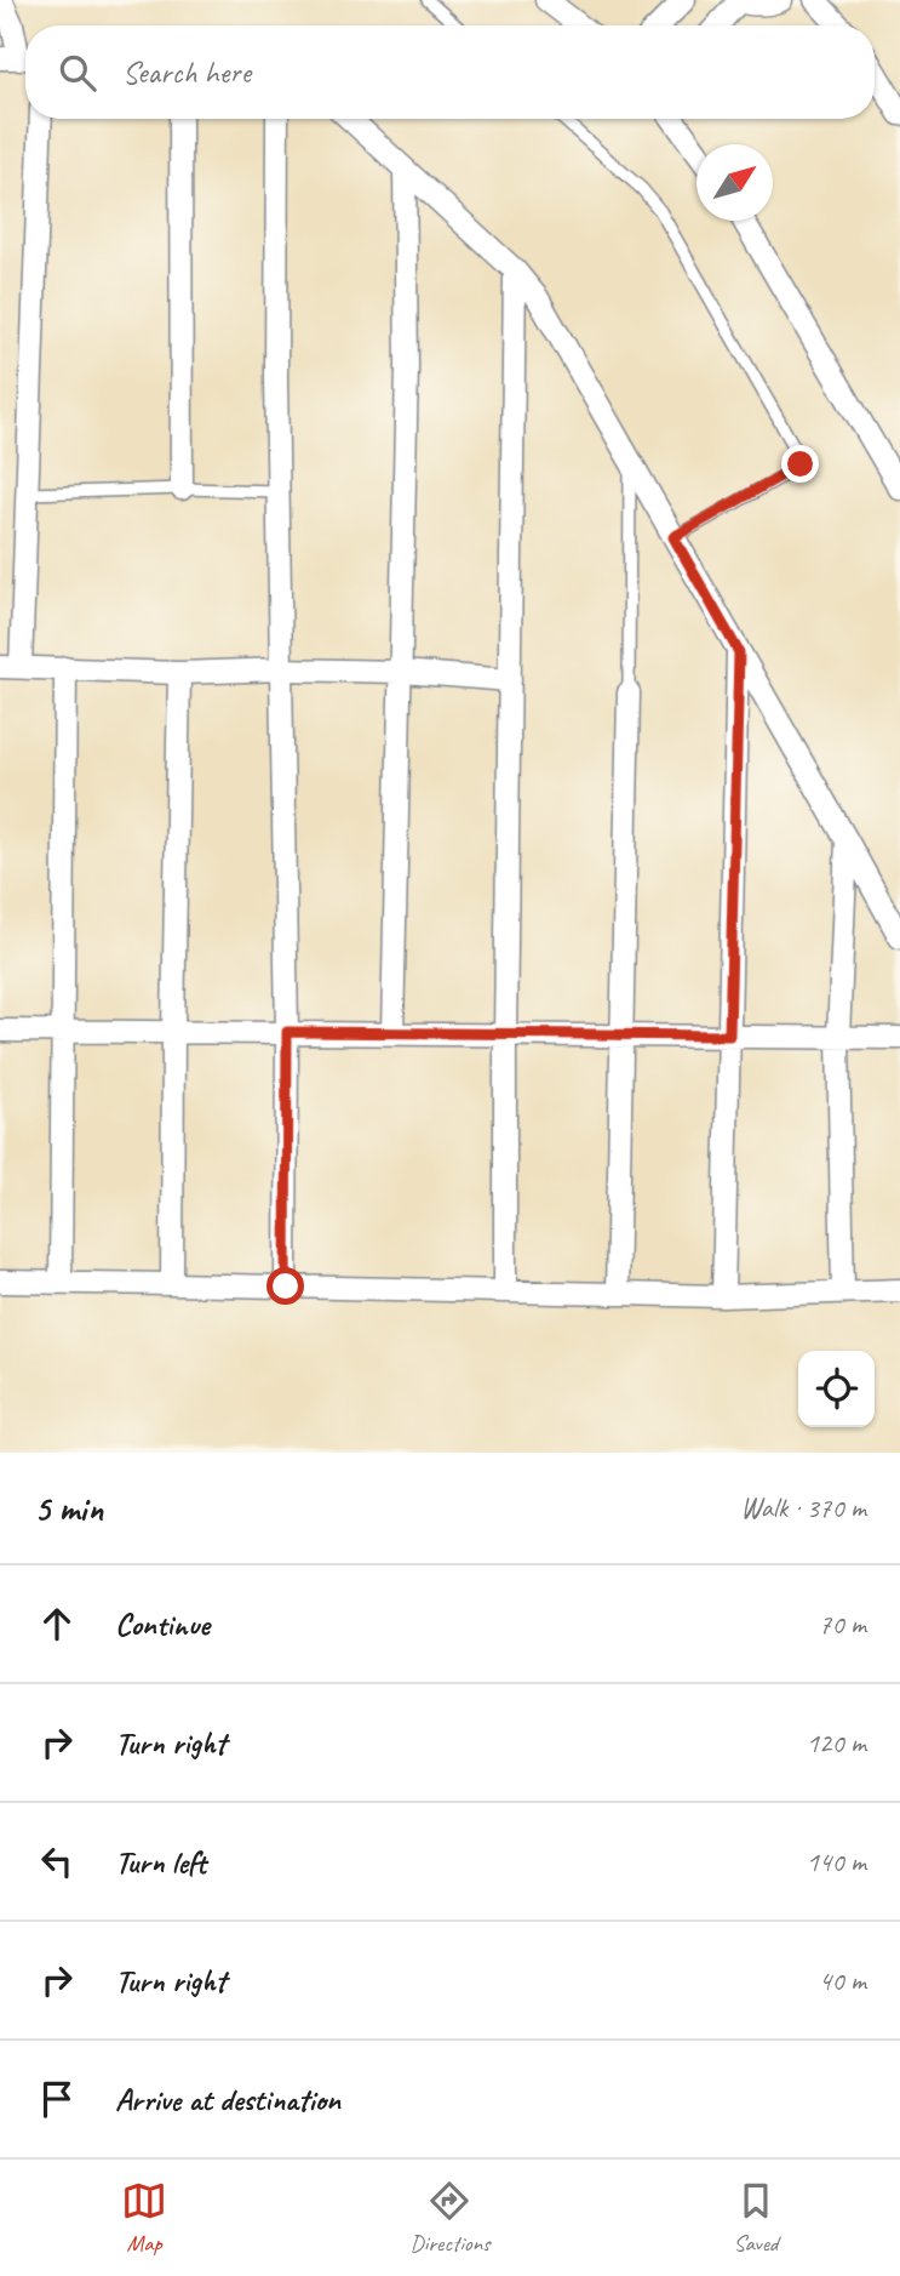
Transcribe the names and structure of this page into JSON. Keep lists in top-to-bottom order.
{
  "north": "top right",
  "page": {
    "search": "Search here",
    "heading": ["5 min", "Walk · 370 m"],
    "list": [
      ["Continue", "70 m"],
      ["Turn right", "120 m"],
      ["Turn left", "140 m"],
      ["Turn right", "40 m"],
      "Arrive at destination"
    ],
    "nav": ["Map", "Directions", "Saved"]
  }
}
